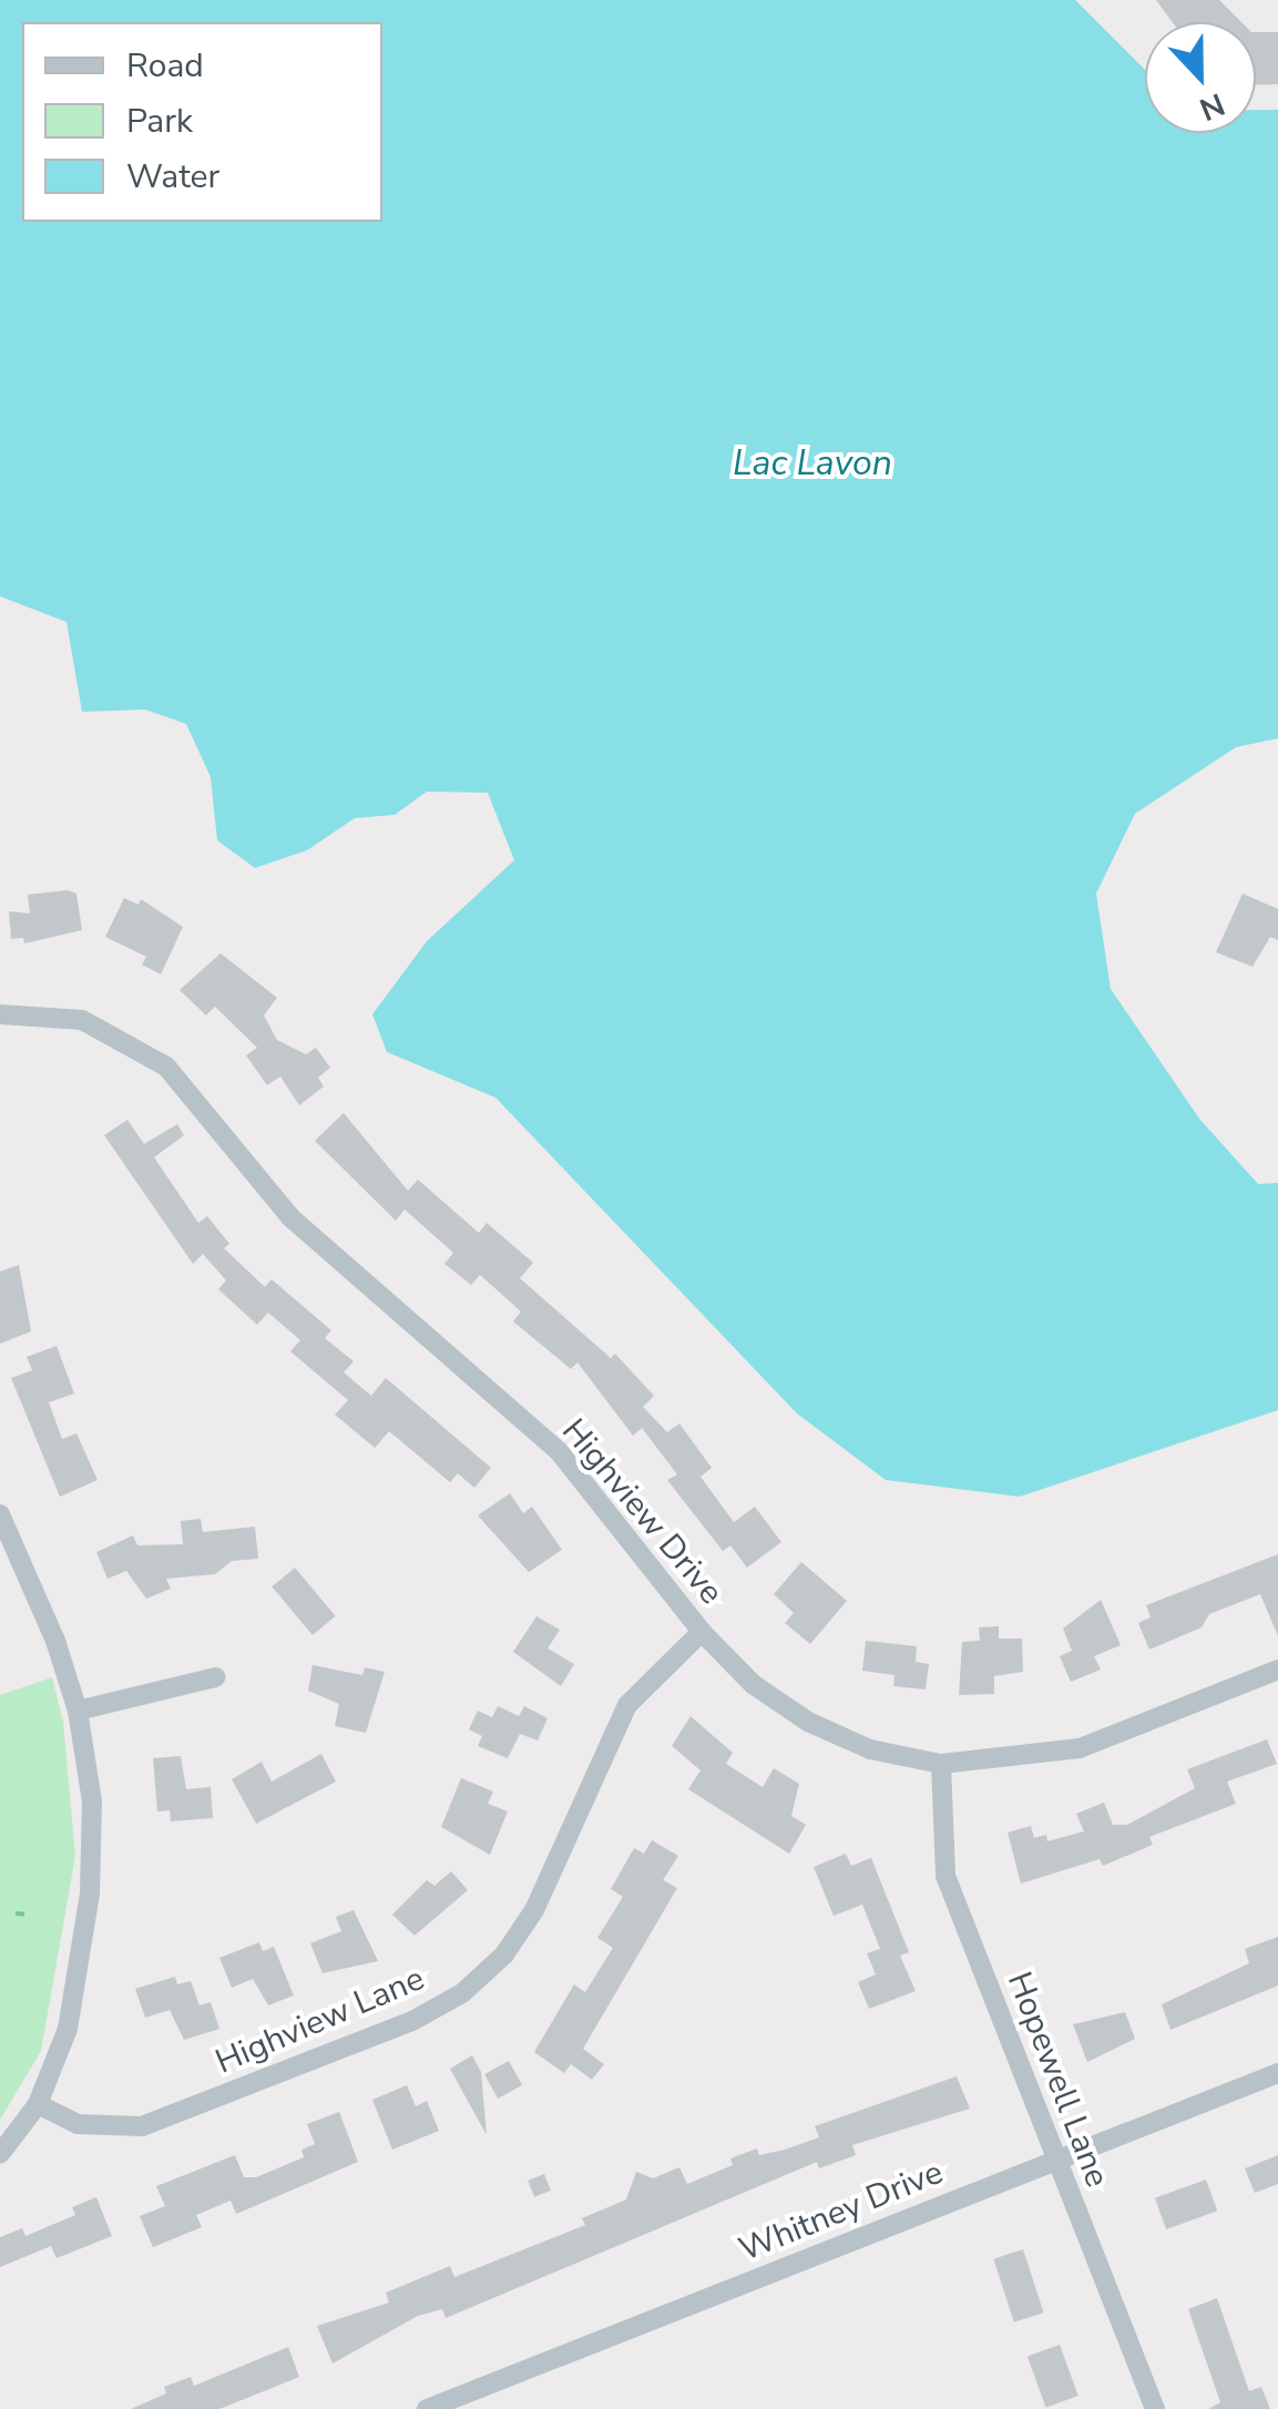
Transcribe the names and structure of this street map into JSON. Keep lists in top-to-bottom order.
{
  "streets": {
    "street": [
      "Highview Drive",
      "Highview Lane",
      "Hopewell Lane",
      "Whitney Drive"
    ]
  },
  "crossings": [
    ["Highview Drive", "Highview Lane"],
    ["Highview Drive", "Hopewell Lane"],
    ["Hopewell Lane", "Whitney Drive"]
  ],
  "water": ["Lac Lavon"],
  "legend": ["Road", "Park", "Water"],
  "north": "bottom"
}
